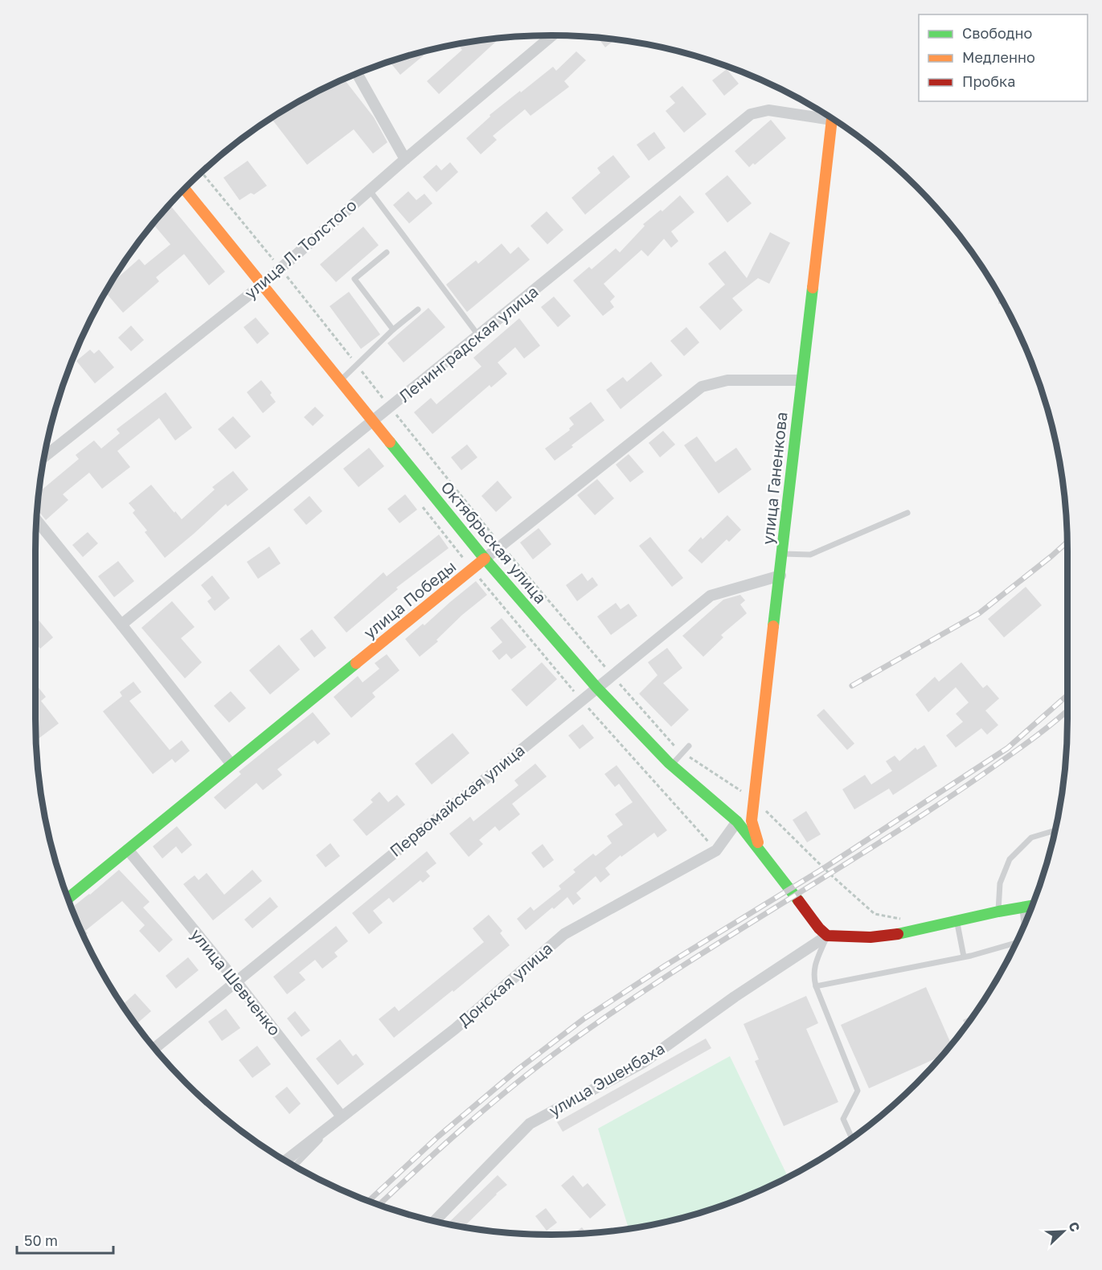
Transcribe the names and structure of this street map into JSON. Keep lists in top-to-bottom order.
{
  "streets": {
    "street": [
      "улица Л. Толстого",
      "Ленинградская улица",
      "улица Ганенкова",
      "Октябрьская улица",
      "улица Победы",
      "Первомайская улица",
      "улица Шевченко",
      "Донская улица",
      "улица Эшенбаха"
    ]
  },
  "crossings": [
    ["улица Л. Толстого", "Октябрьская улица"],
    ["Ленинградская улица", "Октябрьская улица"],
    ["улица Ганенкова", "Октябрьская улица"],
    ["улица Ганенкова", "улица Победы"],
    ["улица Ганенкова", "Первомайская улица"],
    ["Октябрьская улица", "улица Победы"],
    ["Октябрьская улица", "Первомайская улица"],
    ["Октябрьская улица", "Донская улица"],
    ["Октябрьская улица", "улица Эшенбаха"],
    ["улица Победы", "улица Шевченко"],
    ["Первомайская улица", "улица Шевченко"],
    ["улица Шевченко", "Донская улица"]
  ],
  "legend": ["Свободно", "Медленно", "Пробка"],
  "scale_bar": "50 m",
  "north": "top right"
}
